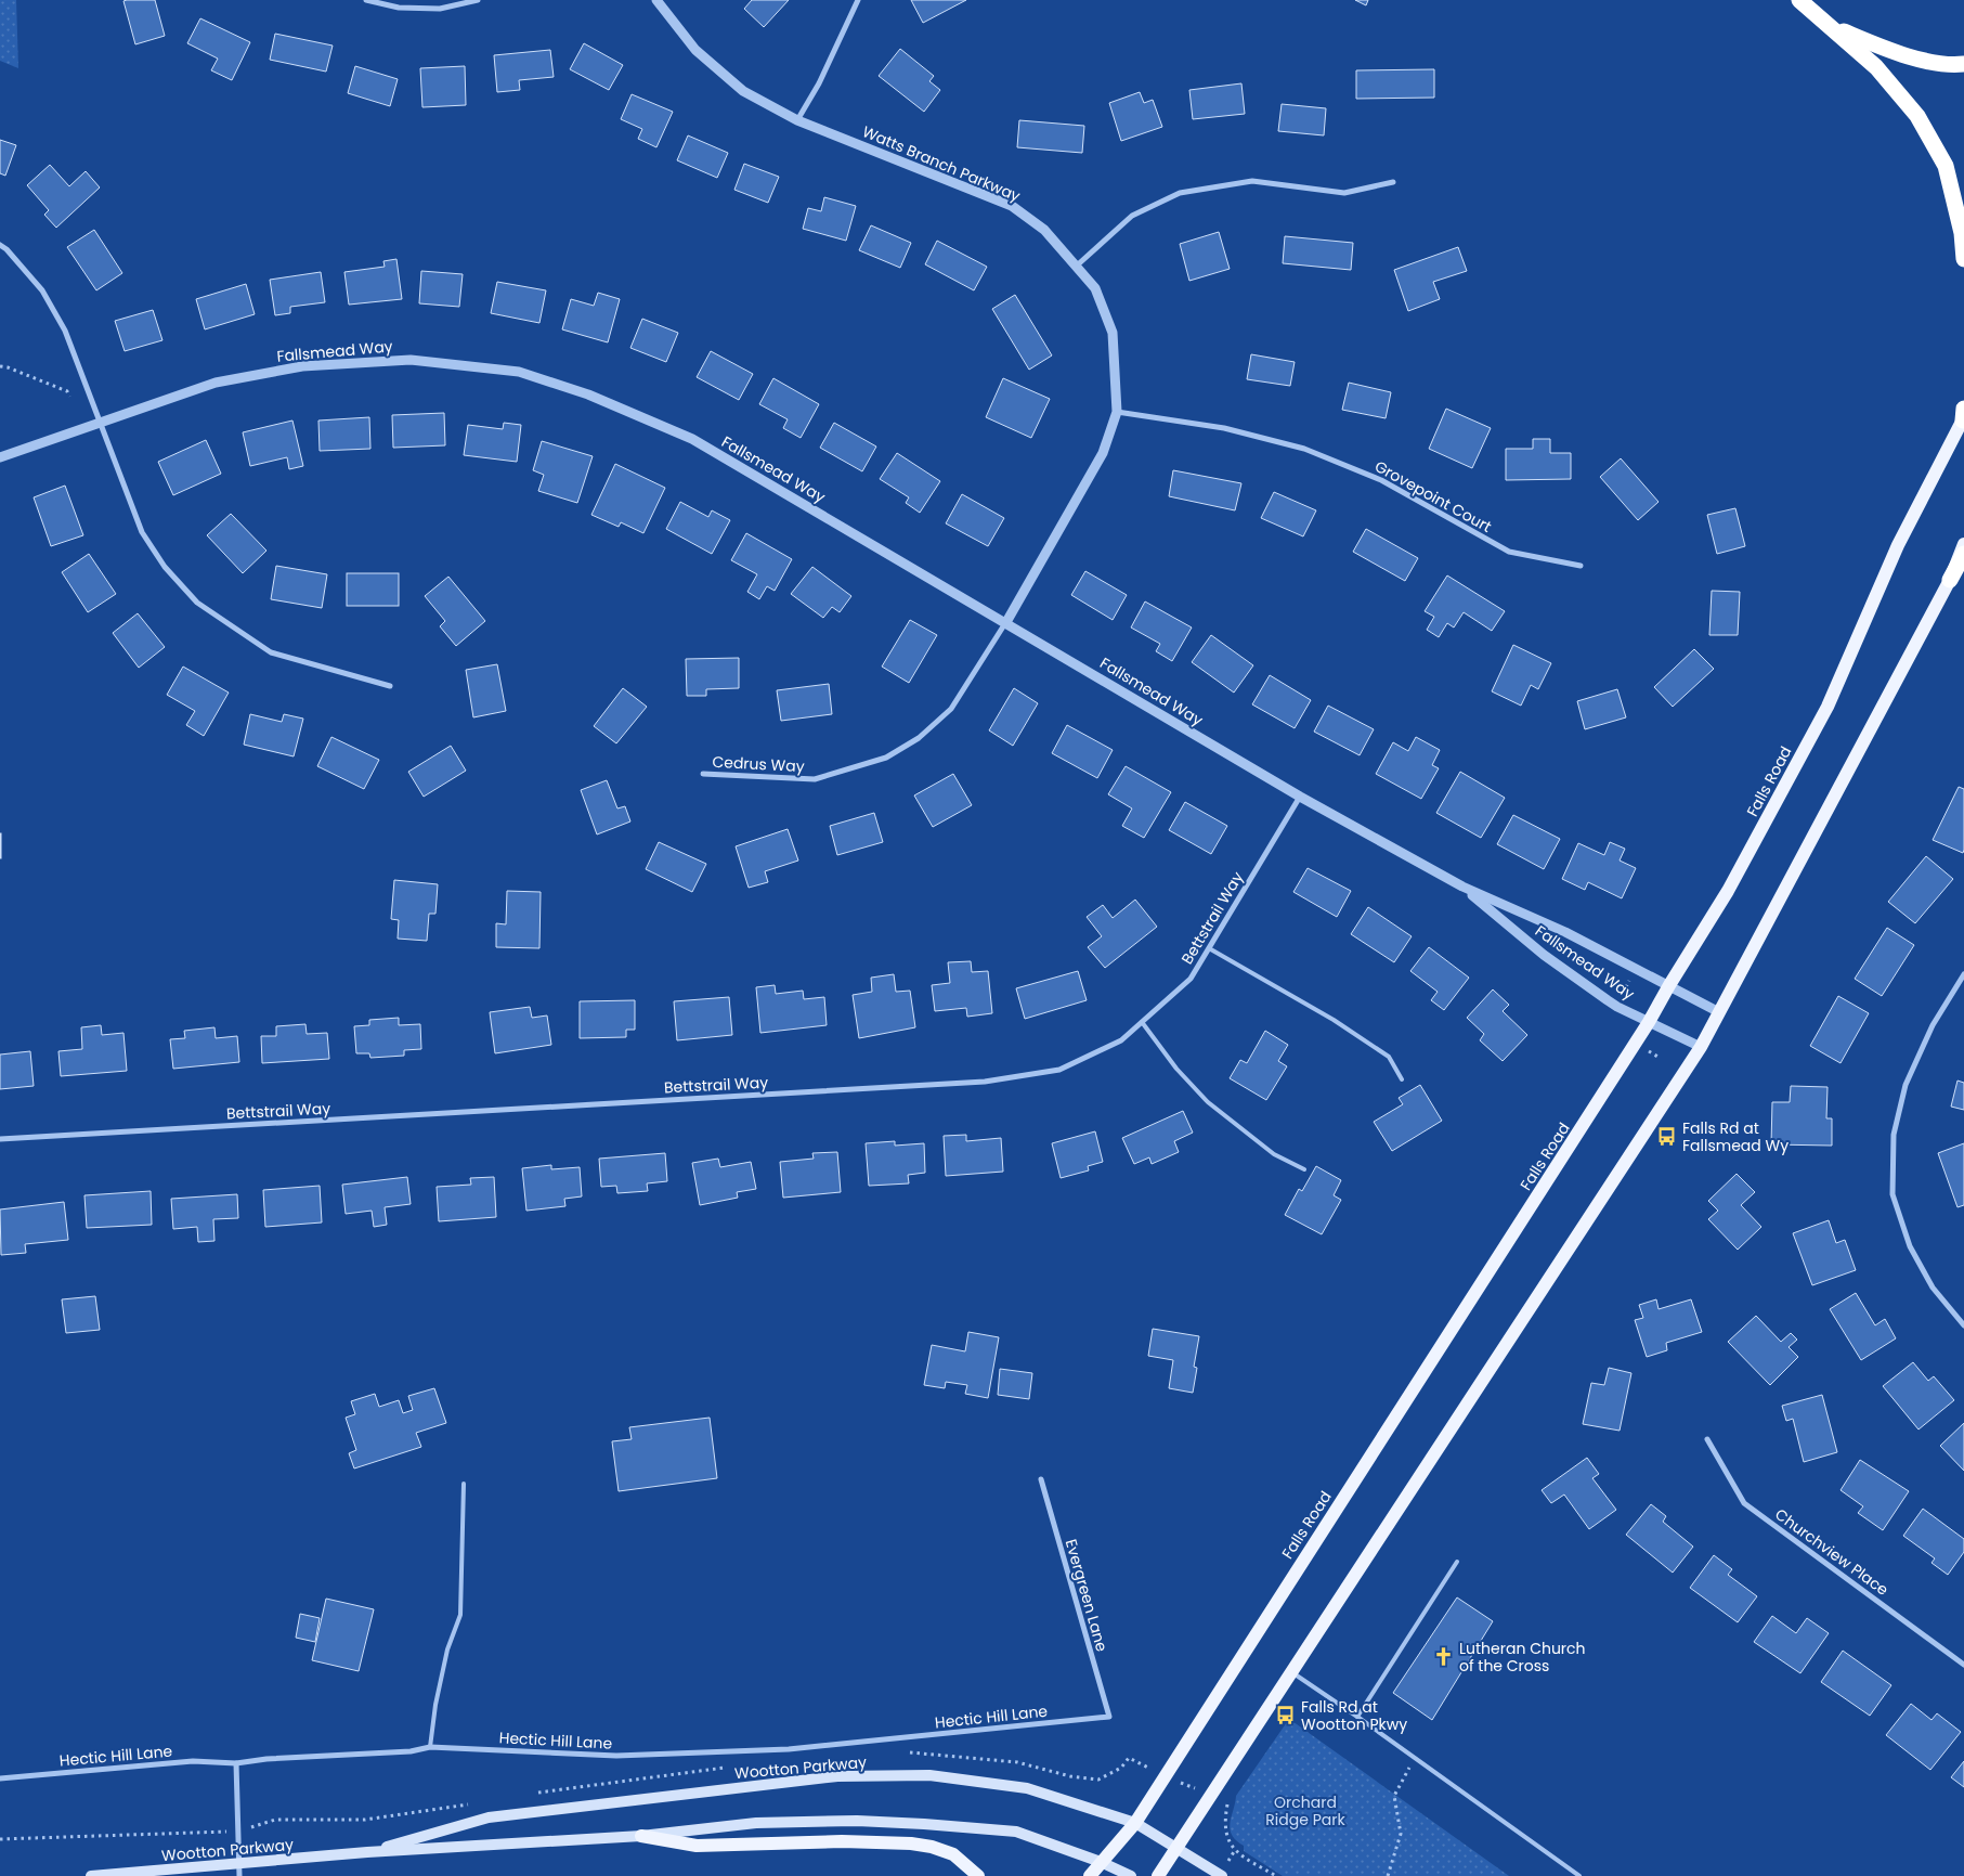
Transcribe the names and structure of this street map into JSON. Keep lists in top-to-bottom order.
{
  "streets": {
    "main road": ["Falls Road", "Wootton Parkway"],
    "street": [
      "Watts Branch Parkway",
      "Fallsmead Way",
      "Grovepoint Court",
      "Cedrus Way",
      "Bettstrail Way",
      "Churchview Place",
      "Evergreen Lane",
      "Hectic Hill Lane"
    ]
  },
  "crossings": [
    ["Watts Branch Parkway", "Fallsmead Way"],
    ["Watts Branch Parkway", "Grovepoint Court"],
    ["Watts Branch Parkway", "Cedrus Way"],
    ["Fallsmead Way", "Cedrus Way"],
    ["Fallsmead Way", "Falls Road"],
    ["Fallsmead Way", "Bettstrail Way"],
    ["Falls Road", "Wootton Parkway"],
    ["Evergreen Lane", "Hectic Hill Lane"]
  ],
  "parks": ["Orchard Ridge Park"],
  "places": {
    "bus stop": ["Falls Rd at Fallsmead Wy", "Falls Rd at Wootton Pkwy"],
    "church": ["Lutheran Church of the Cross"]
  }
}
